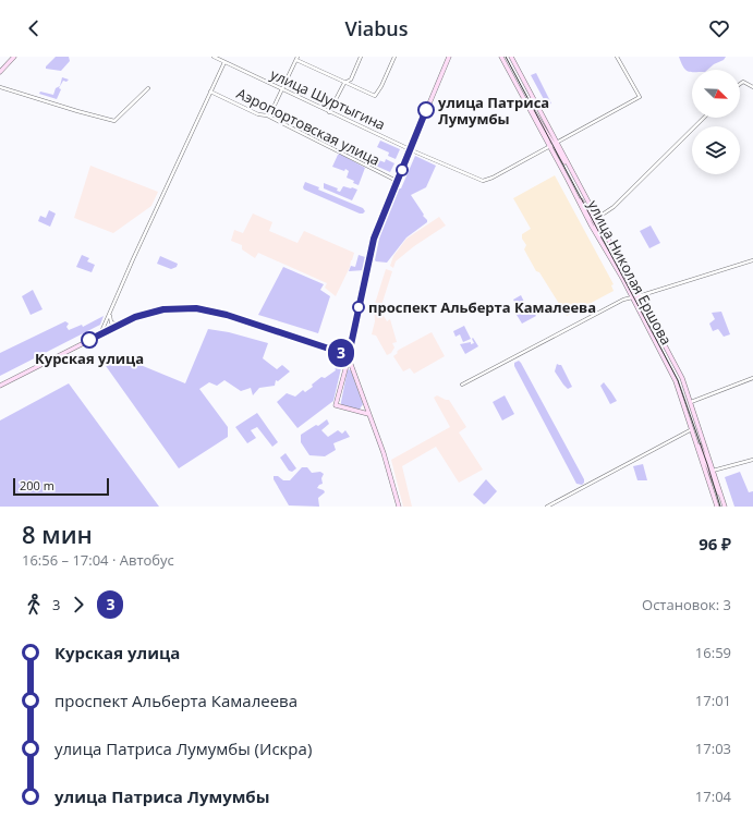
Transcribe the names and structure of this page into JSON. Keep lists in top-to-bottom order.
{
  "streets": {
    "main road": ["улица Николая Ершова"],
    "street": ["улица Шуртыгина", "Аэропортовская улица"]
  },
  "crossings": [
    ["улица Шуртыгина", "улица Николая Ершова"]
  ],
  "places": ["улица Патриса Лумумбы", "проспект Альберта Камалеева", "Курская улица"],
  "lines": ["bus line 3"],
  "scale_bar": "200 m",
  "north": "bottom right",
  "page": {
    "header": "Viabus",
    "on_map": "3",
    "scale": "200 m",
    "heading": ["8 мин", "16:56 – 17:04 · Автобус", "96 ₽"],
    "legs": ["3", "3", "Остановок: 3"],
    "list": [
      {
        "name": "Курская улица",
        "value": "16:59"
      },
      {
        "name": "проспект Альберта Камалеева",
        "value": "17:01"
      },
      {
        "name": "улица Патриса Лумумбы (Искра)",
        "value": "17:03"
      },
      {
        "name": "улица Патриса Лумумбы",
        "value": "17:04"
      }
    ]
  }
}
